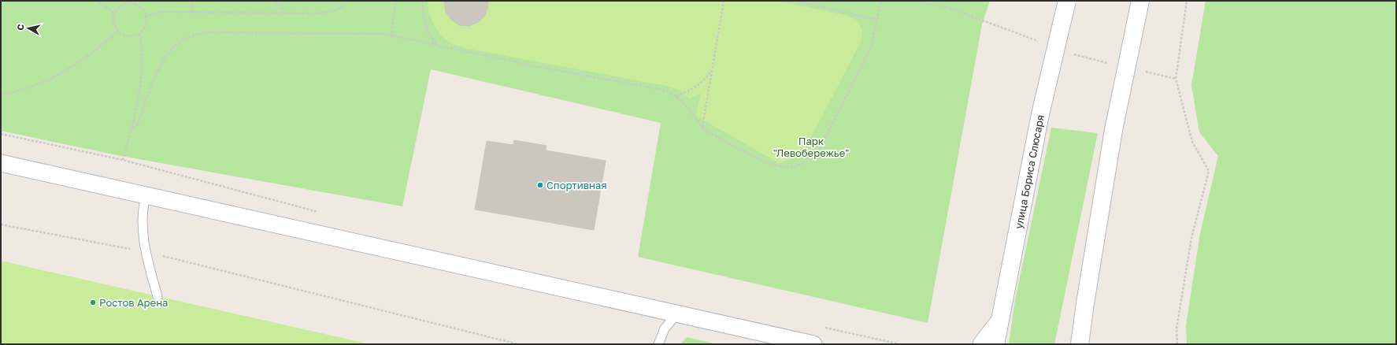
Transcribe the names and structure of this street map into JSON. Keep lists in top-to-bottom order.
{
  "streets": {
    "main road": ["улица Бориса Слюсаря"]
  },
  "parks": ["Парк \"Левобережье\""],
  "places": ["Спортивная", "Ростов Арена"],
  "north": "left"
}
